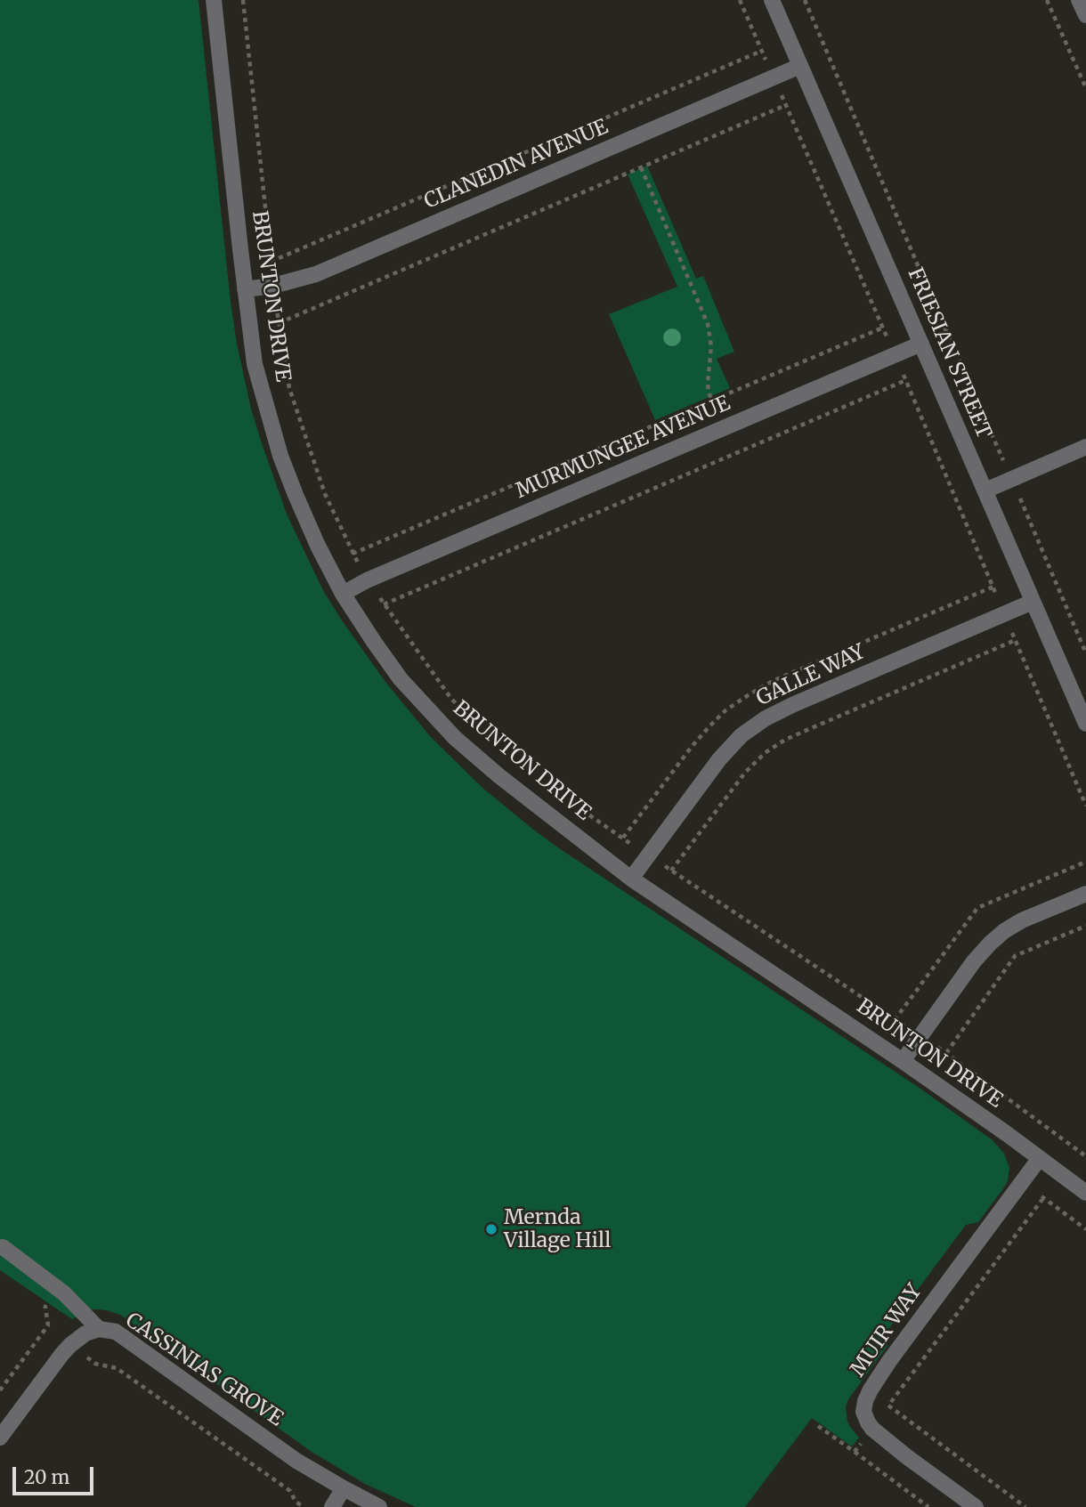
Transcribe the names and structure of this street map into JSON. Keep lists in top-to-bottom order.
{
  "streets": {
    "street": [
      "CLANEDIN AVENUE",
      "BRUNTON DRIVE",
      "FRIESIAN STREET",
      "MURMUNGEE AVENUE",
      "GALLE WAY",
      "MUIR WAY",
      "CASSINIAS GROVE"
    ]
  },
  "crossings": [
    ["CLANEDIN AVENUE", "BRUNTON DRIVE"],
    ["CLANEDIN AVENUE", "FRIESIAN STREET"],
    ["BRUNTON DRIVE", "MURMUNGEE AVENUE"],
    ["BRUNTON DRIVE", "GALLE WAY"],
    ["BRUNTON DRIVE", "MUIR WAY"],
    ["FRIESIAN STREET", "MURMUNGEE AVENUE"],
    ["FRIESIAN STREET", "GALLE WAY"]
  ],
  "places": ["Mernda Village Hill"],
  "scale_bar": "20 m"
}
